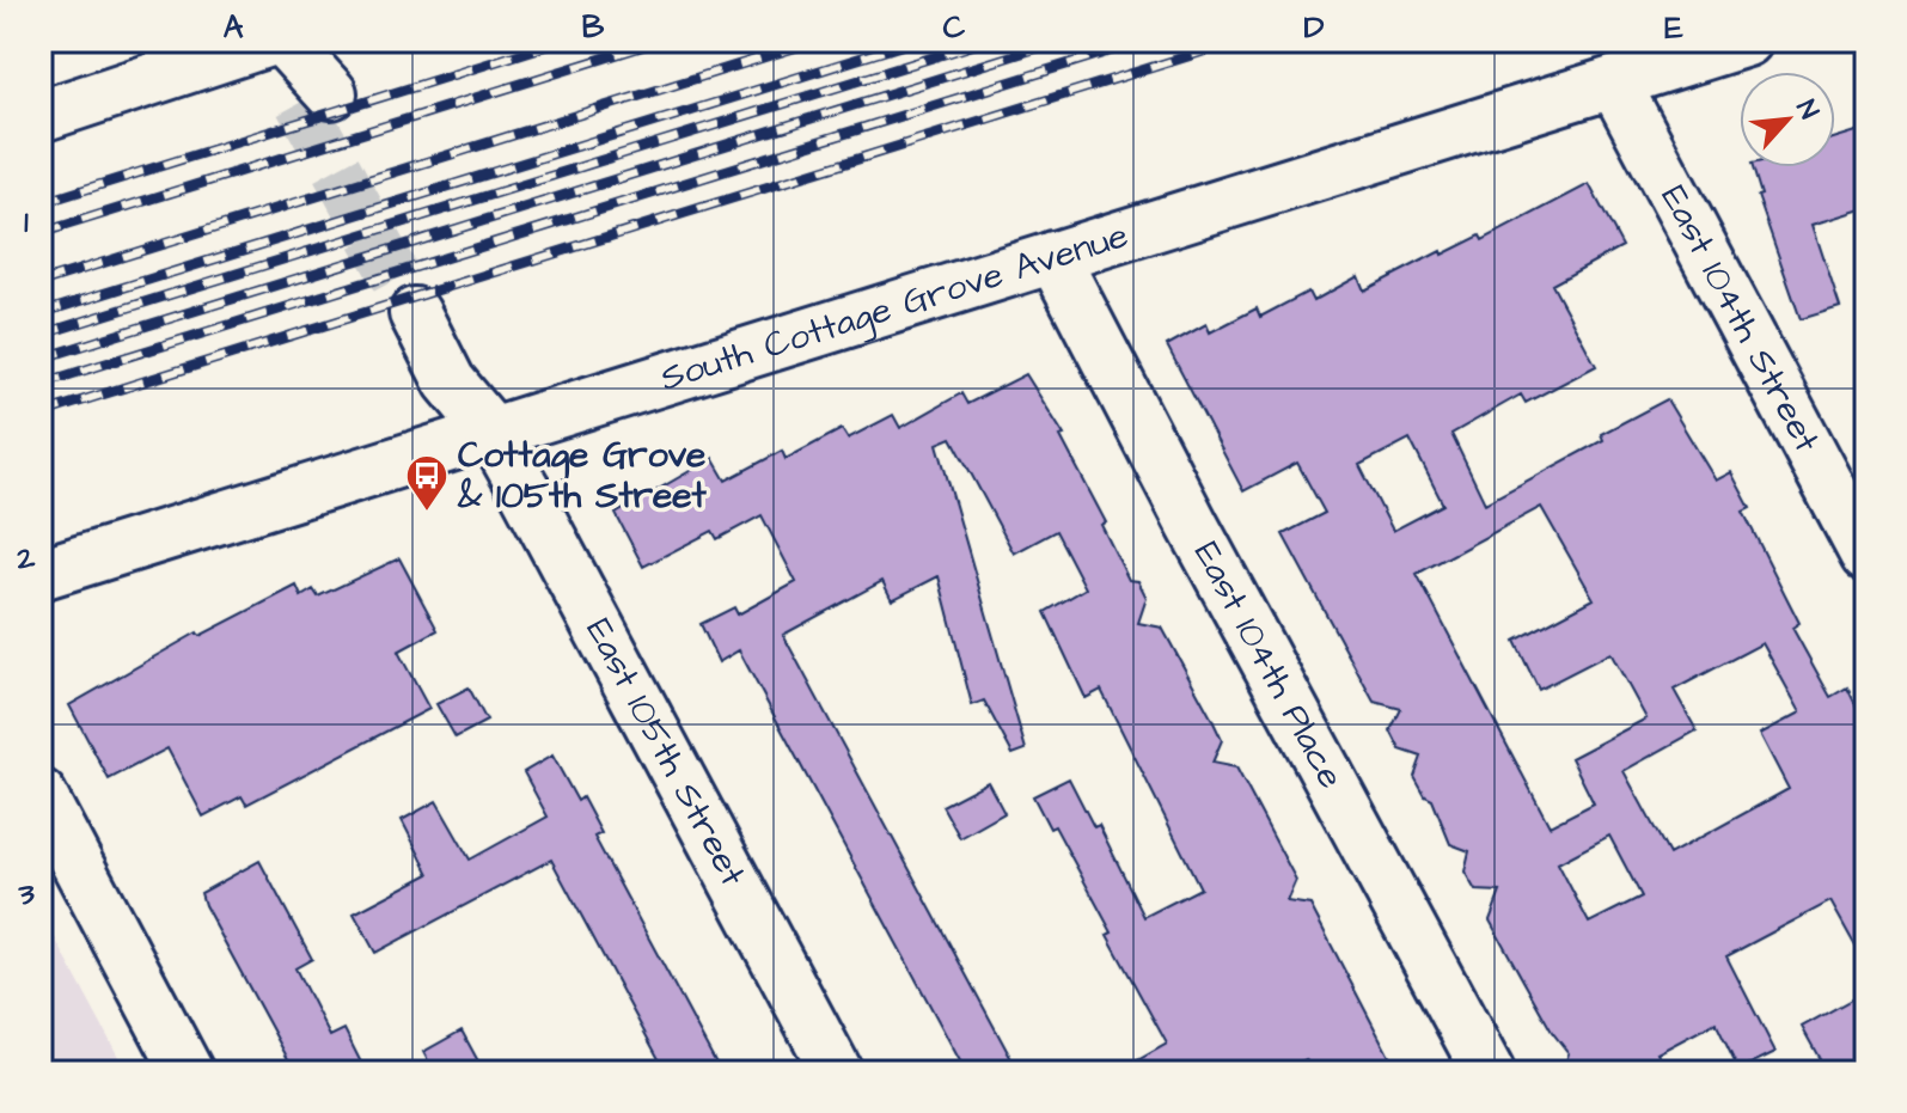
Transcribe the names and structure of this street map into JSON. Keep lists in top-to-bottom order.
{
  "streets": {
    "street": [
      "South Cottage Grove Avenue",
      "East 104th Street",
      "East 104th Place",
      "East 105th Street"
    ]
  },
  "crossings": [
    ["South Cottage Grove Avenue", "East 104th Street"],
    ["South Cottage Grove Avenue", "East 104th Place"],
    ["South Cottage Grove Avenue", "East 105th Street"]
  ],
  "places": {
    "bus stop": ["Cottage Grove & 105th Street"]
  },
  "north": "top right",
  "grid": {
    "columns": [
      "A",
      "B",
      "C",
      "D",
      "E"
    ],
    "rows": ["1", "2", "3"]
  }
}
